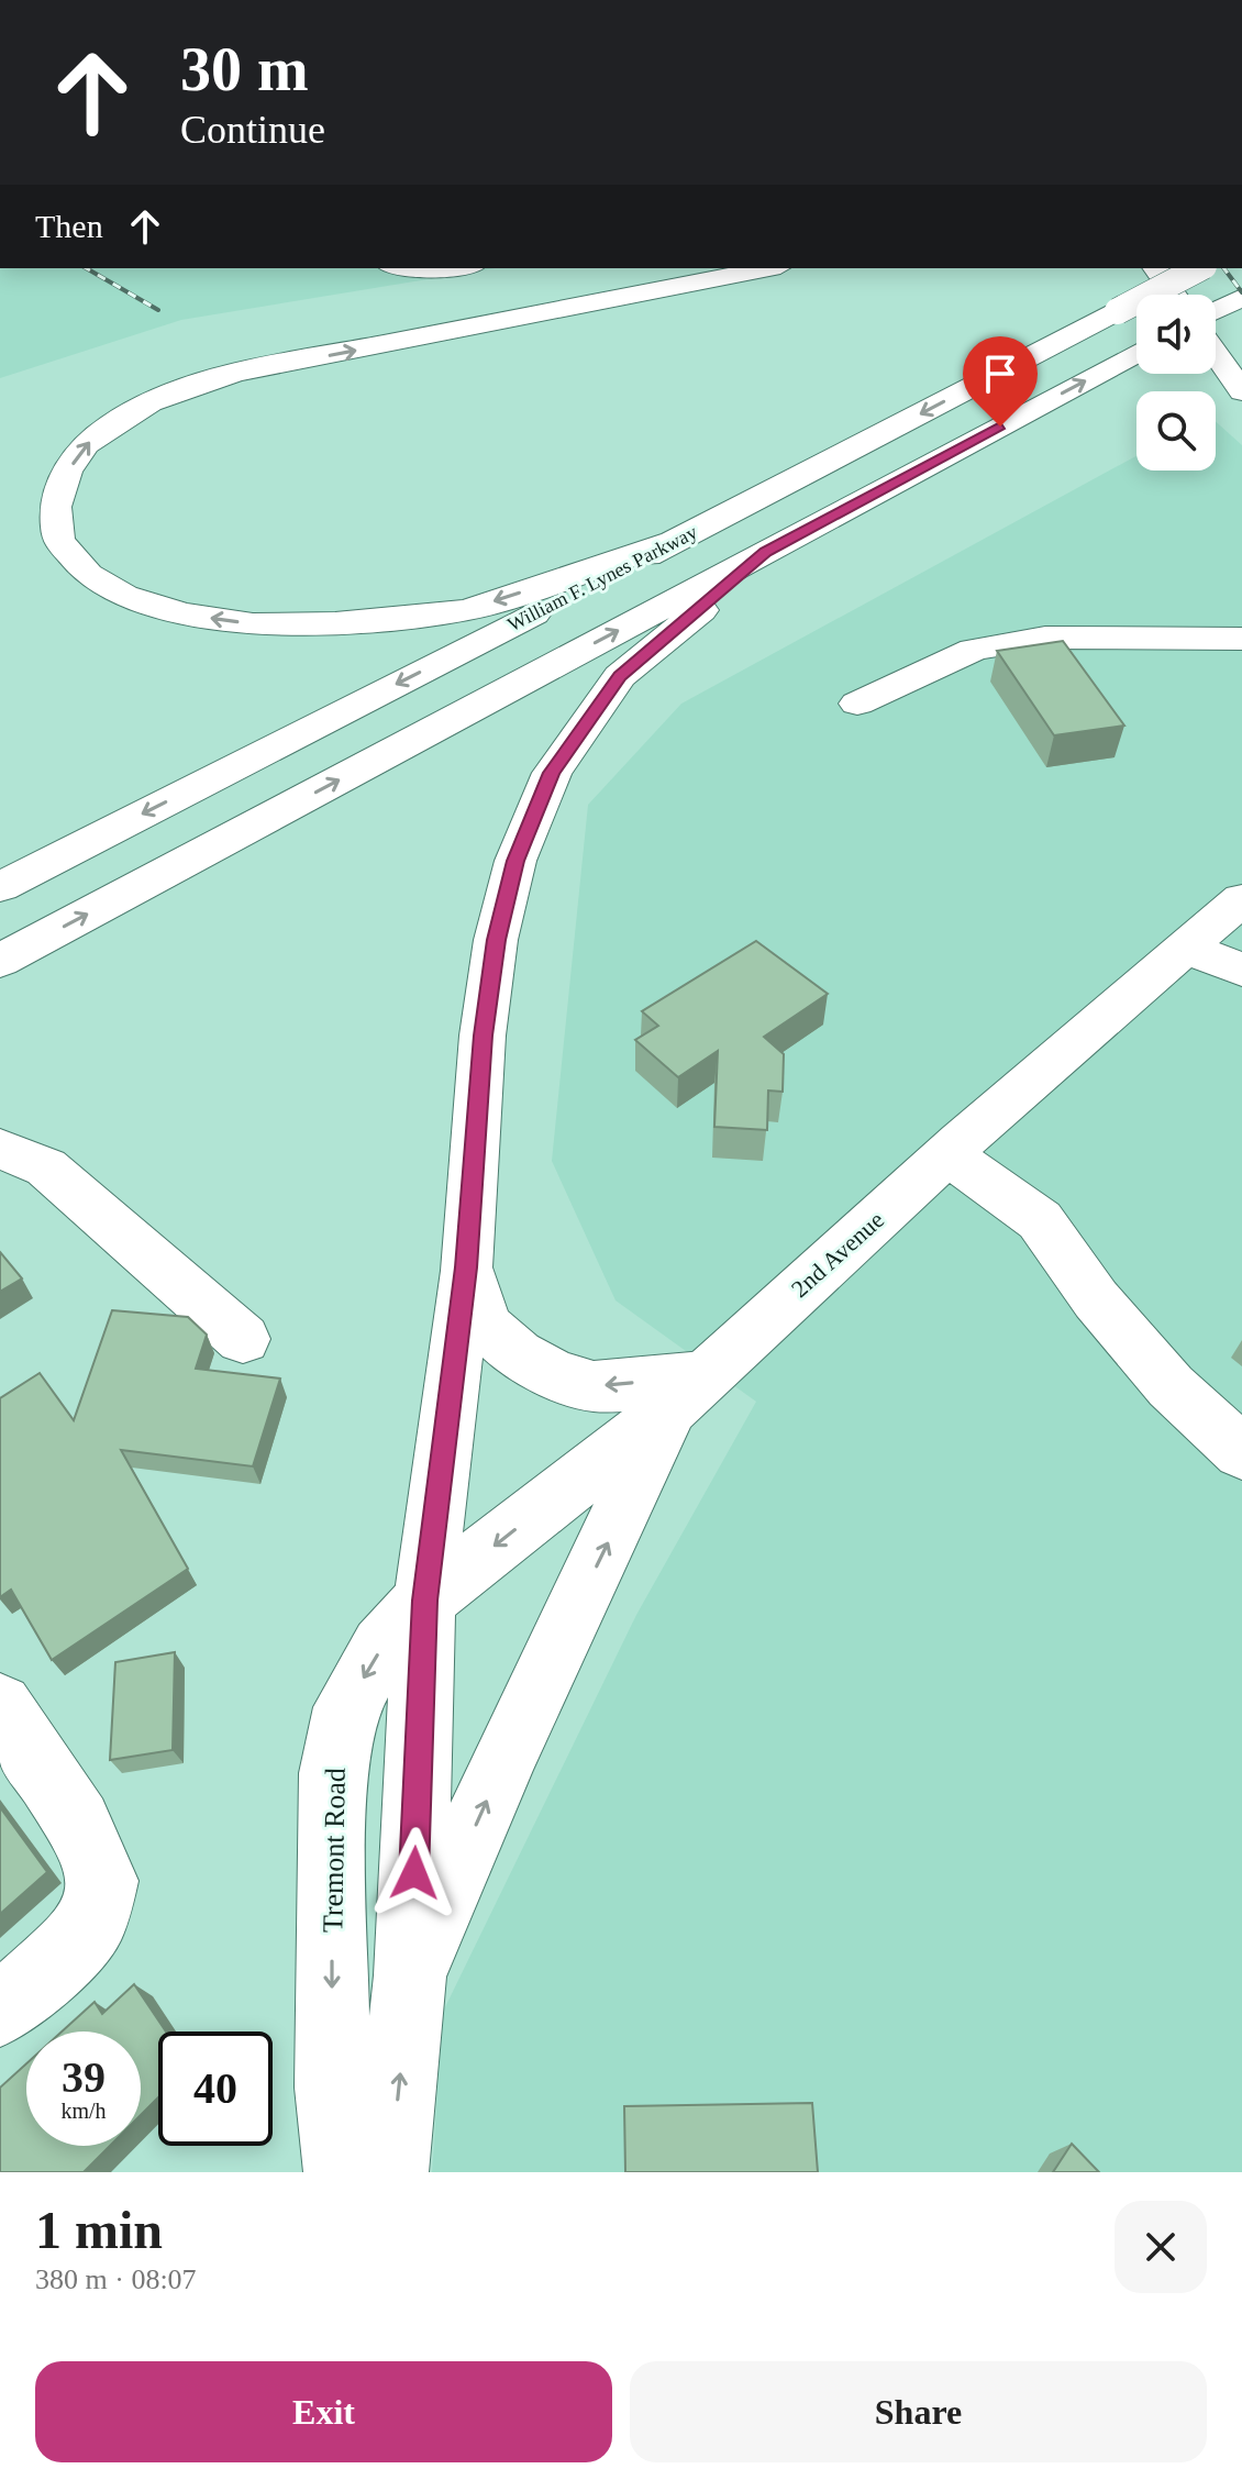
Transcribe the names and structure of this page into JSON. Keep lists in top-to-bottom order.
{
  "streets": {
    "main road": ["William F. Lynes Parkway", "2nd Avenue", "Tremont Road"]
  },
  "crossings": [
    ["2nd Avenue", "Tremont Road"]
  ],
  "page": {
    "turn": ["30 m", "Continue"],
    "then": "Then",
    "speed": "39 km/h",
    "limit": "40",
    "heading": ["1 min", "380 m · 08:07"],
    "buttons": ["Exit", "Share"]
  }
}
